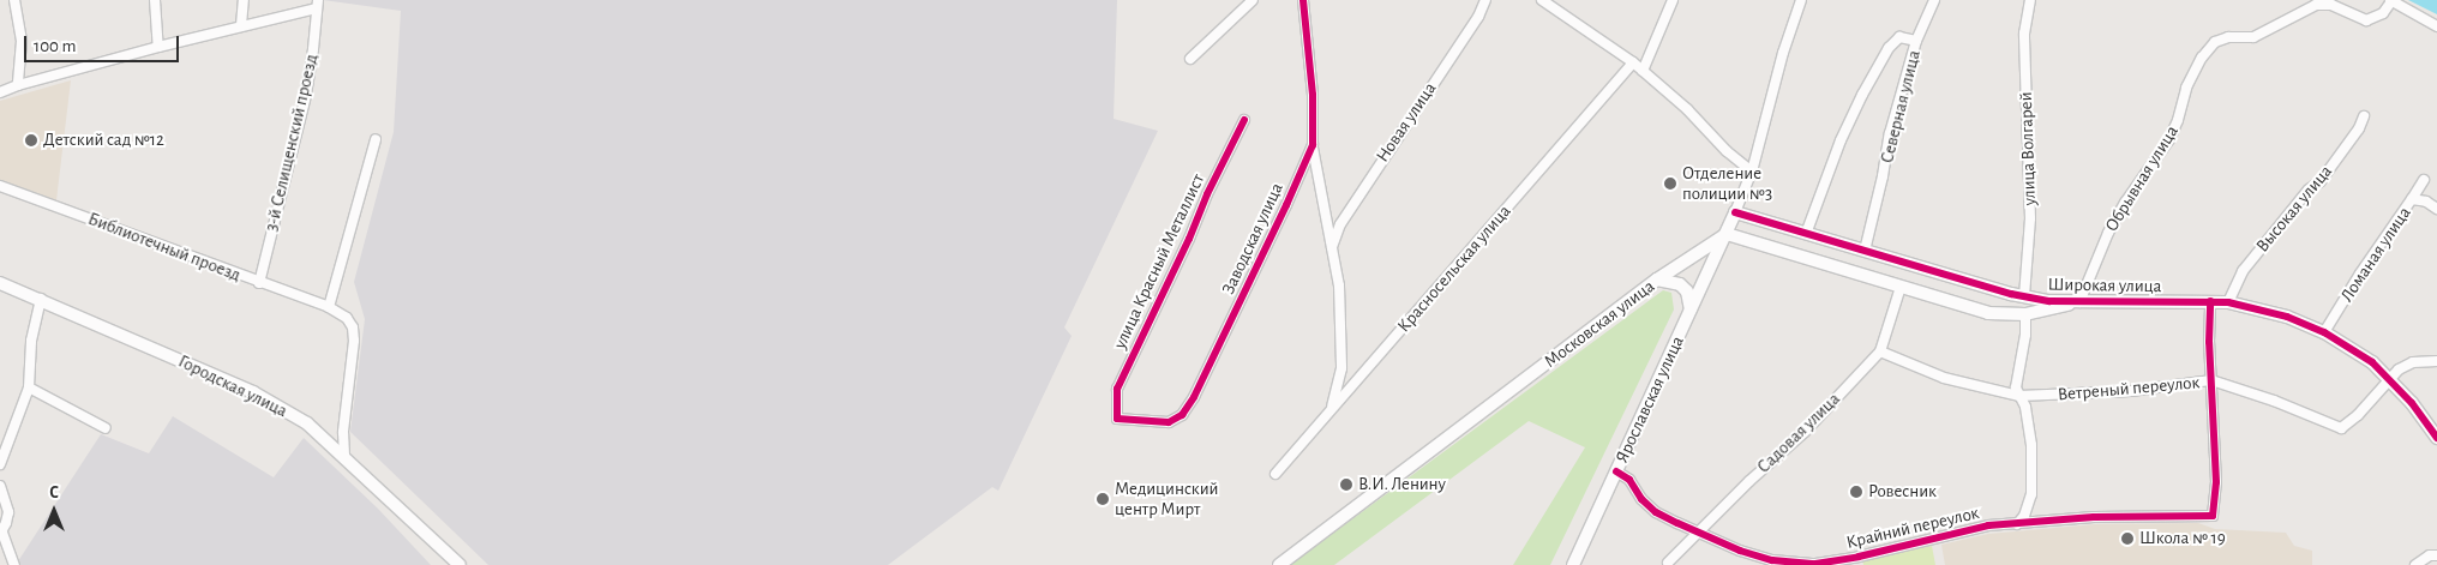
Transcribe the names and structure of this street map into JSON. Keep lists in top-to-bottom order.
{
  "streets": {
    "street": [
      "Северная улица",
      "Новая улица",
      "3-й Селищенский проезд",
      "улица Волгарей",
      "Обрывная улица",
      "Высокая улица",
      "Заводская улица",
      "Библиотечный проезд",
      "Ломаная улица",
      "улица Красный Металлист",
      "Красносельская улица",
      "Широкая улица",
      "Московская улица",
      "Городская улица",
      "Ветреный переулок",
      "Ярославская улица",
      "Садовая улица",
      "Крайний переулок"
    ]
  },
  "crossings": [
    ["Северная улица", "Широкая улица"],
    ["3-й Селищенский проезд", "Библиотечный проезд"],
    ["улица Волгарей", "Широкая улица"],
    ["Обрывная улица", "Широкая улица"],
    ["Высокая улица", "Широкая улица"],
    ["Заводская улица", "улица Красный Металлист"],
    ["Библиотечный проезд", "Городская улица"],
    ["Ломаная улица", "Широкая улица"],
    ["Широкая улица", "Московская улица"],
    ["Широкая улица", "Ветреный переулок"],
    ["Широкая улица", "Ярославская улица"],
    ["Широкая улица", "Садовая улица"],
    ["Московская улица", "Ярославская улица"],
    ["Ветреный переулок", "Садовая улица"],
    ["Ветреный переулок", "Крайний переулок"],
    ["Ярославская улица", "Крайний переулок"],
    ["Садовая улица", "Крайний переулок"]
  ],
  "places": [
    "Детский сад №12",
    "Отделение полиции №3",
    "В.И. Ленину",
    "Ровесник",
    "Медицинский центр Мирт",
    "Школа № 19"
  ],
  "scale_bar": "100 m",
  "north": "top"
}
